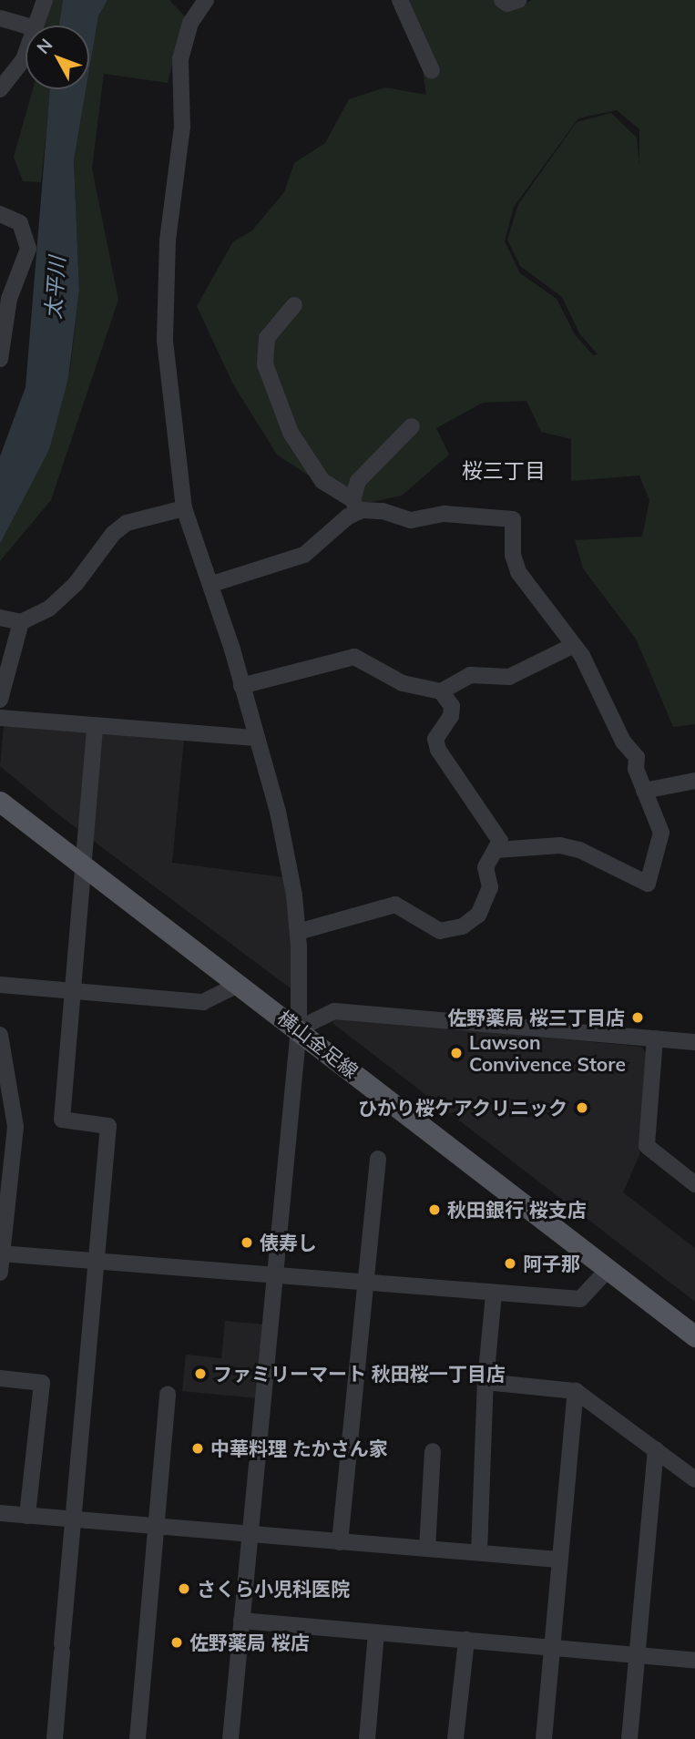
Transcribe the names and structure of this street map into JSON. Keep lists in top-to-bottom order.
{
  "streets": {
    "main road": ["横山金足線"]
  },
  "districts": ["桜三丁目"],
  "water": ["太平川"],
  "places": [
    "佐野薬局 桜三丁目店",
    "Lawson Convivence Store",
    "ひかり桜ケアクリニック",
    "秋田銀行 桜支店",
    "俵寿し",
    "阿子那",
    "ファミリーマート 秋田桜一丁目店",
    "中華料理 たかさん家",
    "さくら小児科医院",
    "佐野薬局 桜店"
  ],
  "north": "top left"
}
